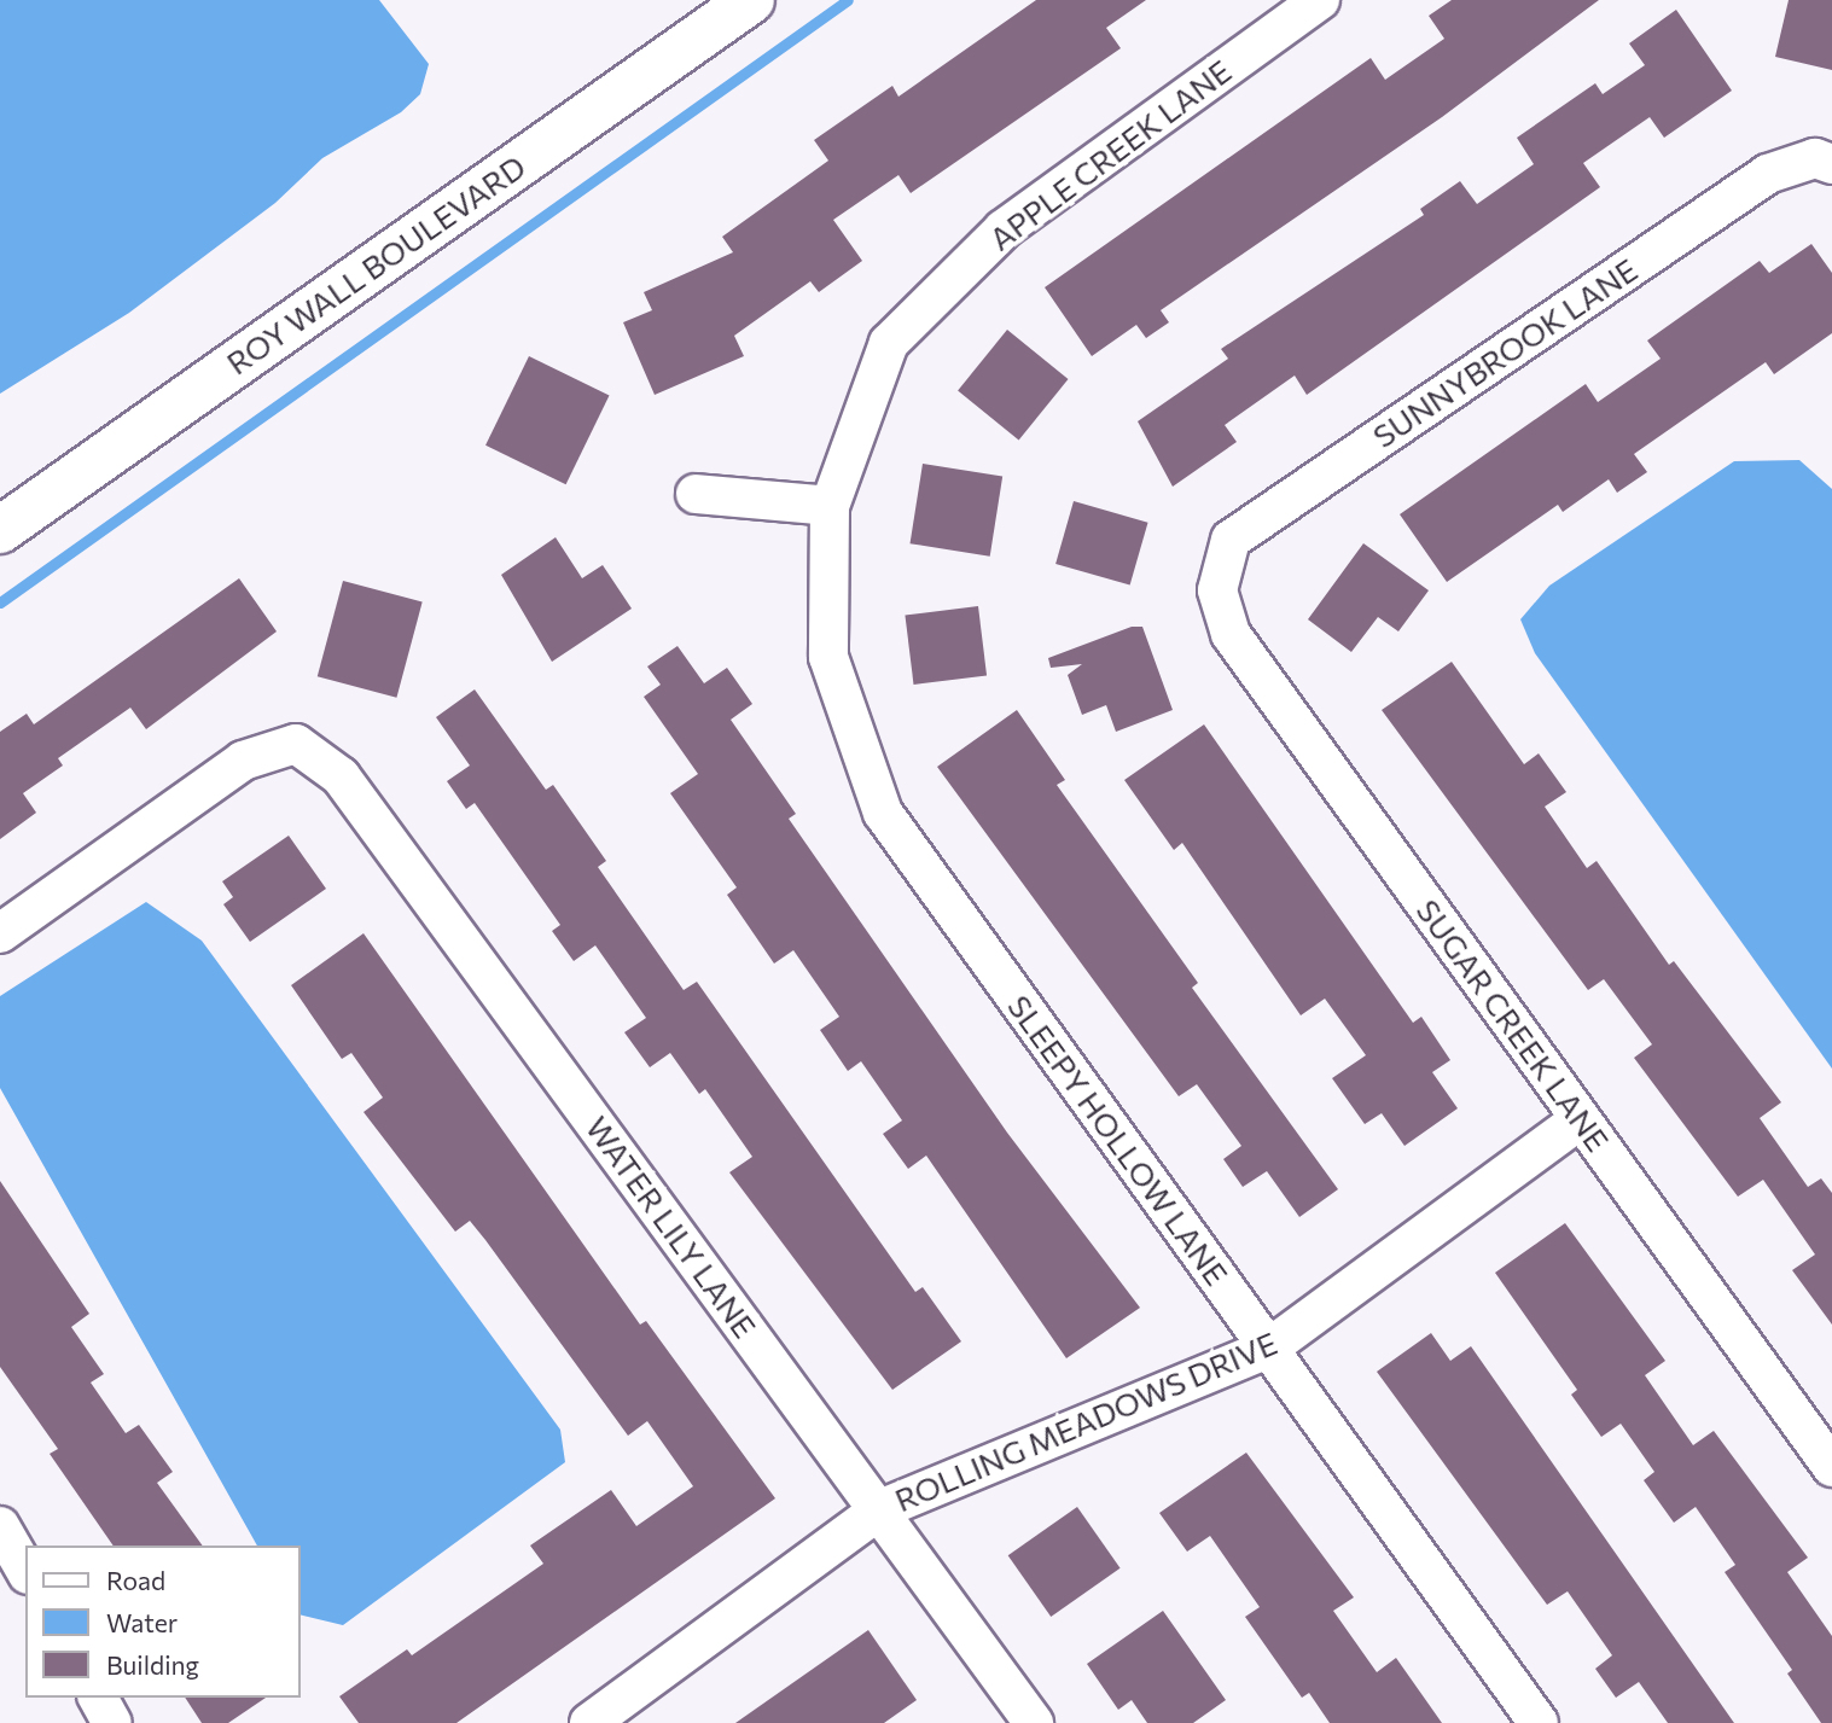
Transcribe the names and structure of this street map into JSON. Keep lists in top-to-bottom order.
{
  "streets": {
    "street": [
      "APPLE CREEK LANE",
      "ROY WALL BOULEVARD",
      "SUNNYBROOK LANE",
      "SUGAR CREEK LANE",
      "SLEEPY HOLLOW LANE",
      "WATER LILY LANE",
      "ROLLING MEADOWS DRIVE"
    ]
  },
  "crossings": [
    ["APPLE CREEK LANE", "SLEEPY HOLLOW LANE"],
    ["SUNNYBROOK LANE", "SUGAR CREEK LANE"],
    ["SUGAR CREEK LANE", "ROLLING MEADOWS DRIVE"],
    ["SLEEPY HOLLOW LANE", "ROLLING MEADOWS DRIVE"],
    ["WATER LILY LANE", "ROLLING MEADOWS DRIVE"]
  ],
  "legend": ["Road", "Water", "Building"]
}
